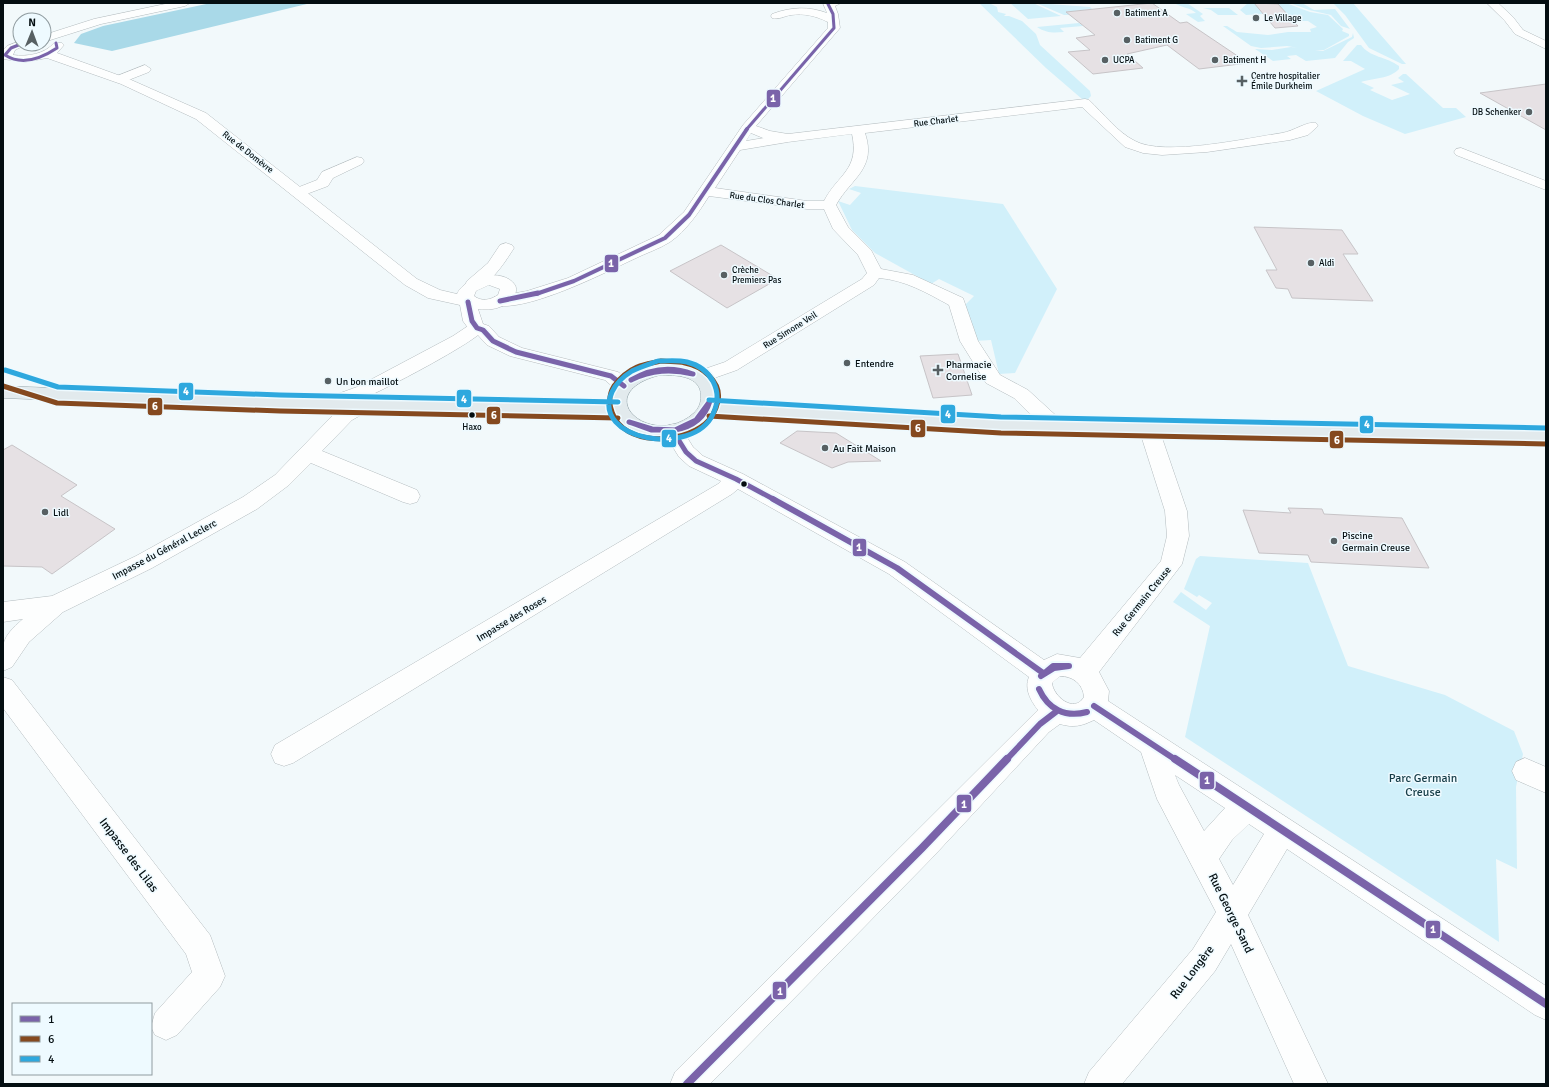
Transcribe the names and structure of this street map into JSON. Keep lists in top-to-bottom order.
{
  "streets": {
    "street": [
      "Rue Charlet",
      "Rue de Domèvre",
      "Rue du Clos Charlet",
      "Rue Simone Veil",
      "Impasse du Général Leclerc",
      "Rue Germain Creuse",
      "Impasse des Roses",
      "Impasse des Lilas",
      "Rue George Sand",
      "Rue Longère"
    ]
  },
  "crossings": [
    ["Rue George Sand", "Rue Longère"]
  ],
  "parks": ["Parc Germain Creuse"],
  "places": {
    "other": [
      "Batiment A",
      "Le Village",
      "Batiment G",
      "UCPA",
      "Batiment H",
      "DB Schenker",
      "Aldi",
      "Crèche Premiers Pas",
      "Entendre",
      "Un bon maillot",
      "Haxo",
      "Au Fait Maison",
      "Lidl",
      "Piscine Germain Creuse"
    ],
    "health": ["Centre hospitalier Émile Durkheim", "Pharmacie Cornelise"]
  },
  "lines": ["transit line 1", "transit line 6", "transit line 4"],
  "legend": ["1", "6", "4"],
  "north": "top"
}
